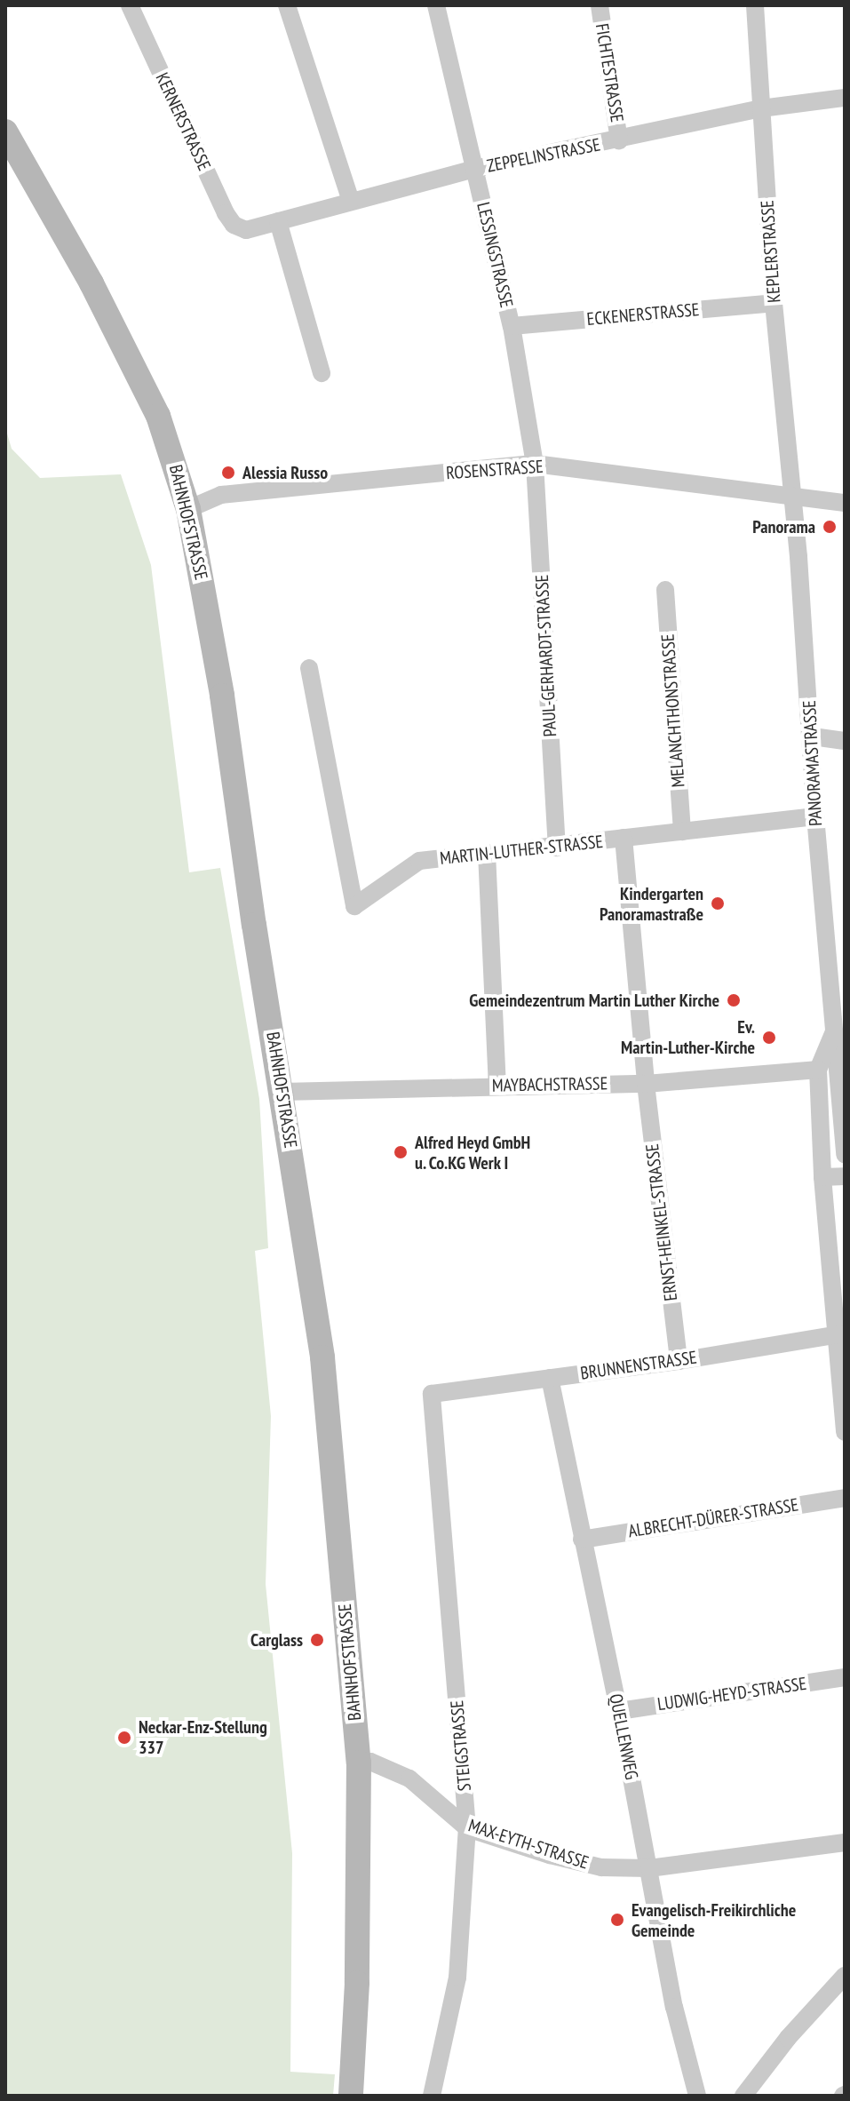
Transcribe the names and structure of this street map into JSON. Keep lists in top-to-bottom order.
{
  "streets": {
    "street": [
      "FICHTESTRASSE",
      "KERNERSTRASSE",
      "ZEPPELINSTRASSE",
      "KEPLERSTRASSE",
      "LESSINGSTRASSE",
      "ECKENERSTRASSE",
      "ROSENSTRASSE",
      "BAHNHOFSTRASSE",
      "PAUL-GERHARDT-STRASSE",
      "MELANCHTHONSTRASSE",
      "PANORAMASTRASSE",
      "MARTIN-LUTHER-STRASSE",
      "MAYBACHSTRASSE",
      "ERNST-HEINKEL-STRASSE",
      "BRUNNENSTRASSE",
      "ALBRECHT-DÜRER-STRASSE",
      "LUDWIG-HEYD-STRASSE",
      "QUELLENWEG",
      "STEIGSTRASSE",
      "MAX-EYTH-STRASSE"
    ]
  },
  "crossings": [
    ["FICHTESTRASSE", "ZEPPELINSTRASSE"],
    ["KERNERSTRASSE", "ZEPPELINSTRASSE"],
    ["ZEPPELINSTRASSE", "KEPLERSTRASSE"],
    ["ZEPPELINSTRASSE", "LESSINGSTRASSE"],
    ["KEPLERSTRASSE", "ECKENERSTRASSE"],
    ["KEPLERSTRASSE", "ROSENSTRASSE"],
    ["KEPLERSTRASSE", "PANORAMASTRASSE"],
    ["LESSINGSTRASSE", "ECKENERSTRASSE"],
    ["LESSINGSTRASSE", "ROSENSTRASSE"],
    ["LESSINGSTRASSE", "PAUL-GERHARDT-STRASSE"],
    ["ROSENSTRASSE", "BAHNHOFSTRASSE"],
    ["ROSENSTRASSE", "PAUL-GERHARDT-STRASSE"],
    ["ROSENSTRASSE", "PANORAMASTRASSE"],
    ["BAHNHOFSTRASSE", "MAYBACHSTRASSE"],
    ["BAHNHOFSTRASSE", "MAX-EYTH-STRASSE"],
    ["PAUL-GERHARDT-STRASSE", "MARTIN-LUTHER-STRASSE"],
    ["MELANCHTHONSTRASSE", "MARTIN-LUTHER-STRASSE"],
    ["PANORAMASTRASSE", "MARTIN-LUTHER-STRASSE"],
    ["PANORAMASTRASSE", "MAYBACHSTRASSE"],
    ["PANORAMASTRASSE", "BRUNNENSTRASSE"],
    ["MARTIN-LUTHER-STRASSE", "ERNST-HEINKEL-STRASSE"],
    ["MAYBACHSTRASSE", "ERNST-HEINKEL-STRASSE"],
    ["ERNST-HEINKEL-STRASSE", "BRUNNENSTRASSE"],
    ["BRUNNENSTRASSE", "QUELLENWEG"],
    ["BRUNNENSTRASSE", "STEIGSTRASSE"],
    ["ALBRECHT-DÜRER-STRASSE", "QUELLENWEG"],
    ["LUDWIG-HEYD-STRASSE", "QUELLENWEG"],
    ["QUELLENWEG", "MAX-EYTH-STRASSE"],
    ["STEIGSTRASSE", "MAX-EYTH-STRASSE"]
  ],
  "places": [
    "Alessia Russo",
    "Panorama",
    "Kindergarten Panoramastraße",
    "Gemeindezentrum Martin Luther Kirche",
    "Ev. Martin-Luther-Kirche",
    "Alfred Heyd GmbH u. Co.KG Werk I",
    "Carglass",
    "Neckar-Enz-Stellung 337",
    "Evangelisch-Freikirchliche Gemeinde"
  ]
}
